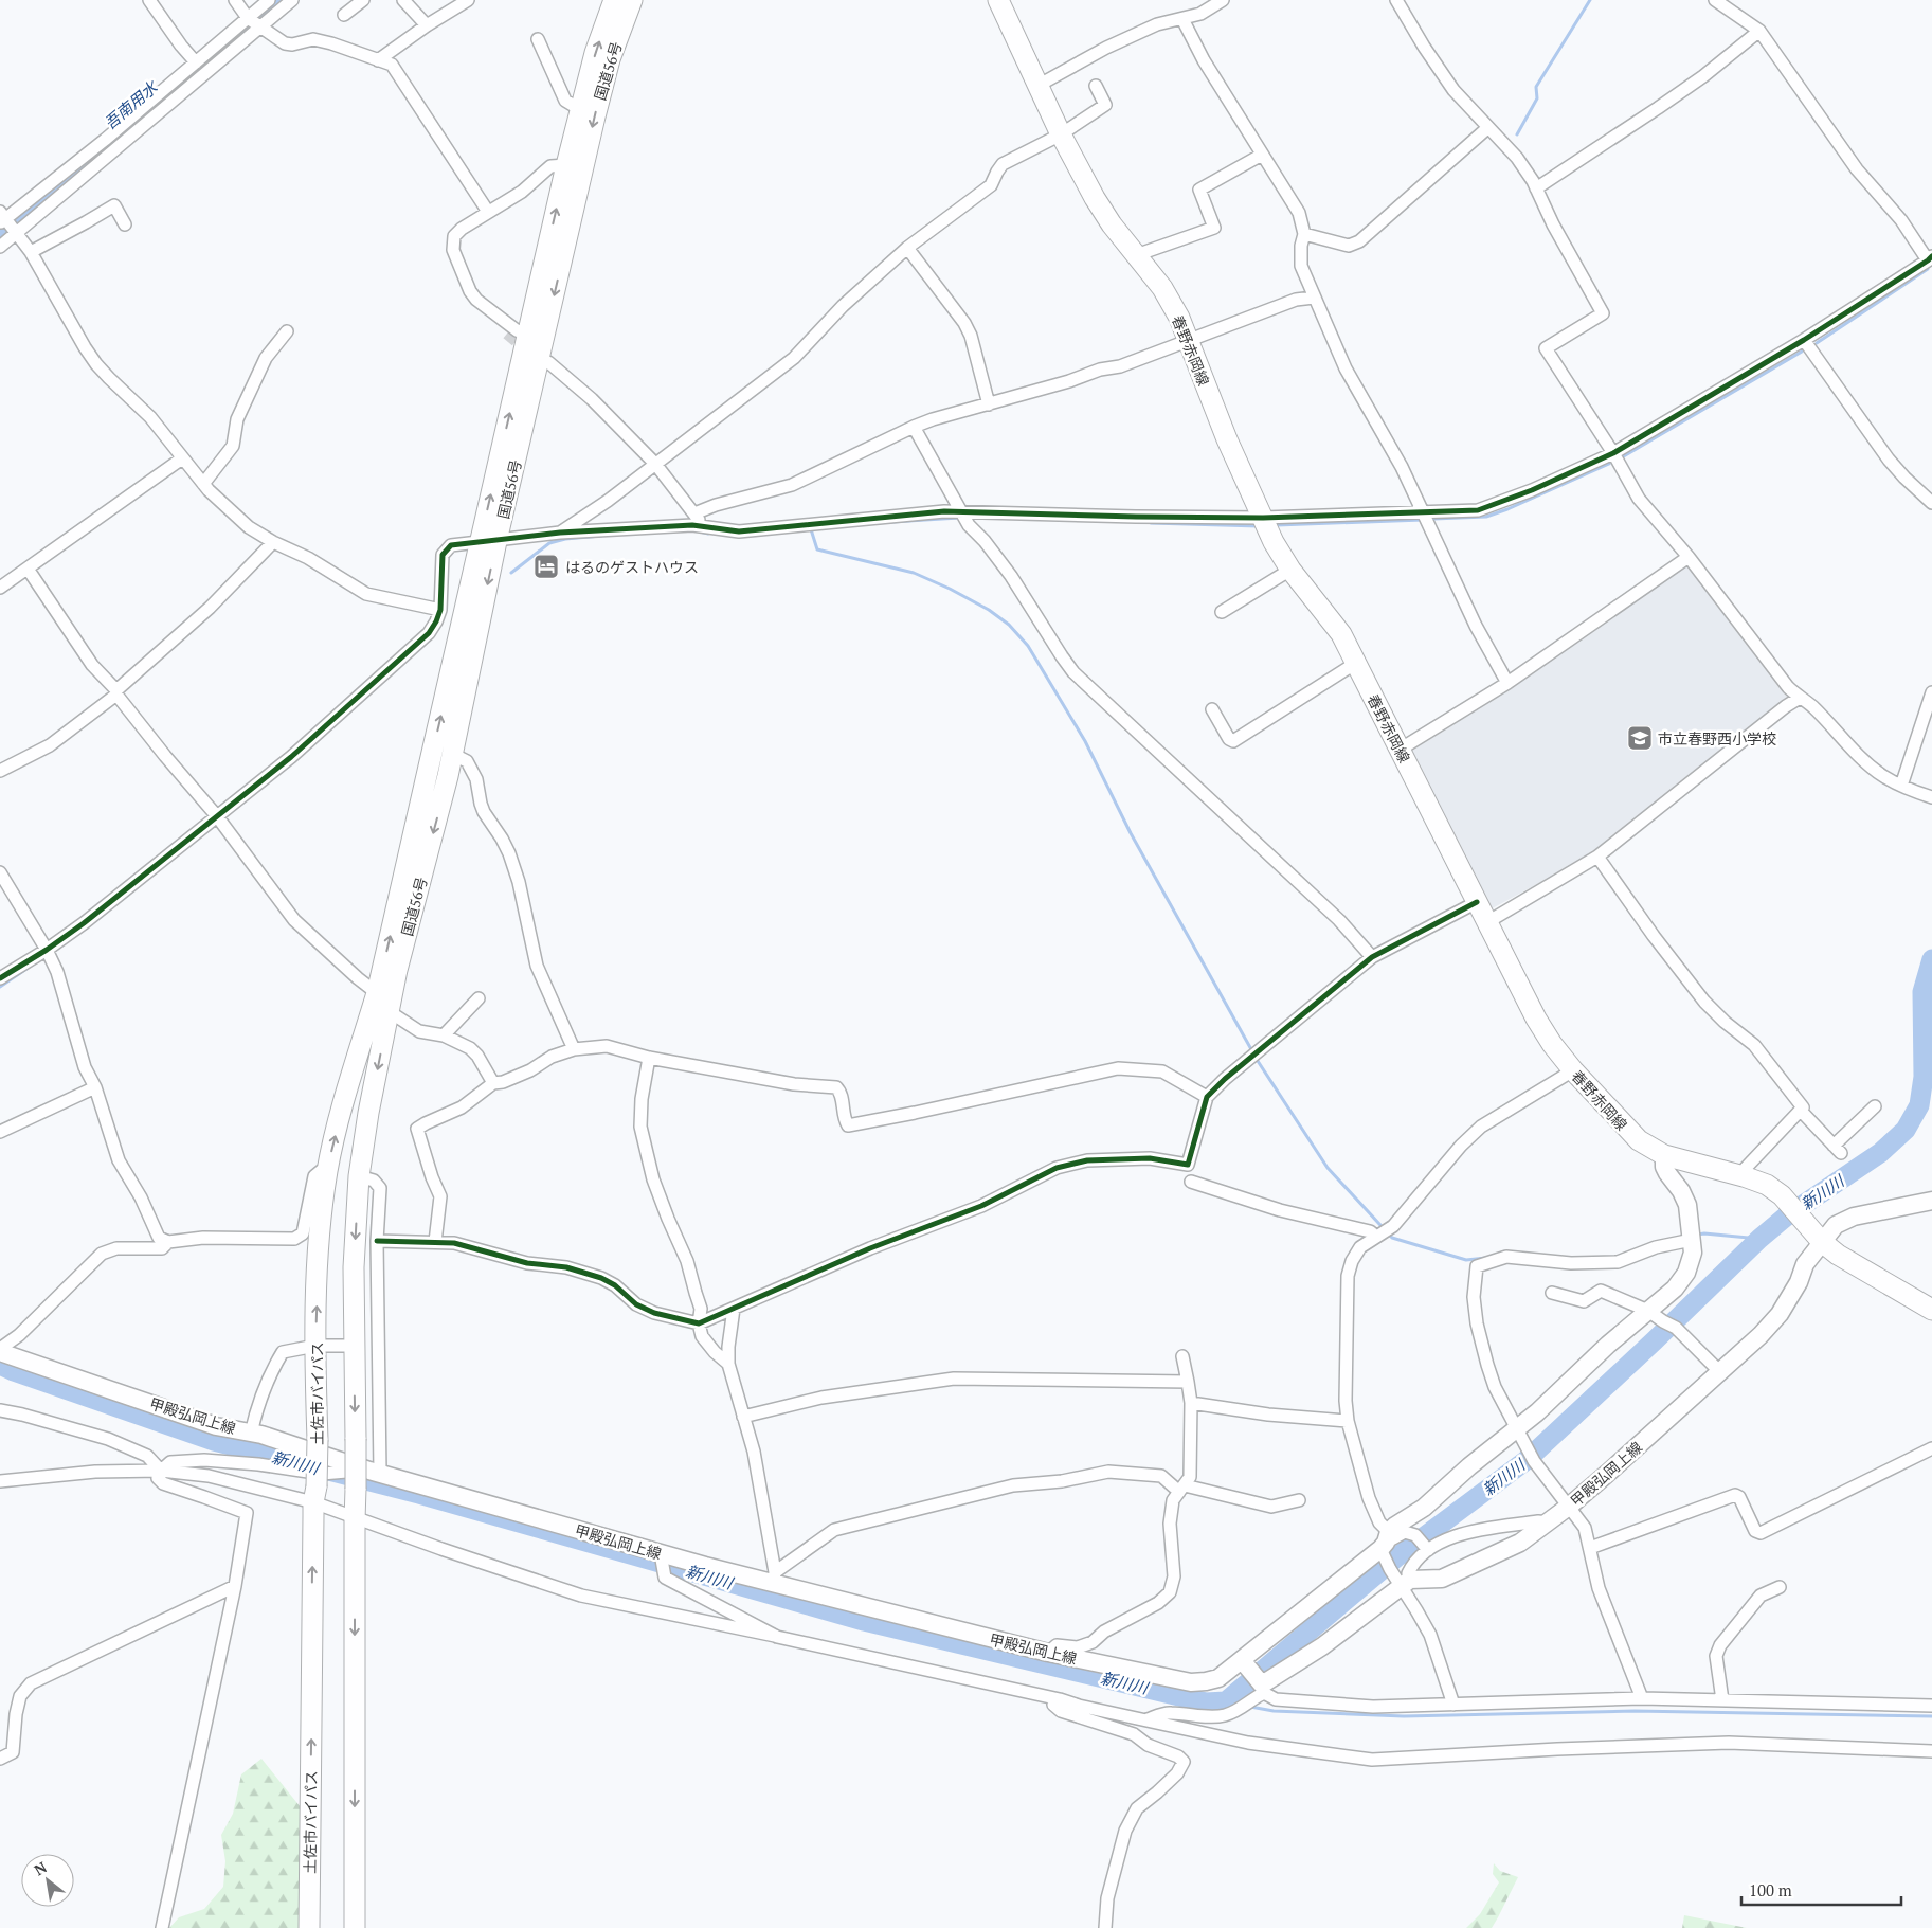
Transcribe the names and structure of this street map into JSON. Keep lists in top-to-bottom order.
{
  "streets": {
    "main road": [
      "国道56号",
      "春野赤岡線",
      "土佐市バイパス",
      "甲殿弘岡上線"
    ]
  },
  "crossings": [
    ["国道56号", "土佐市バイパス"],
    ["春野赤岡線", "甲殿弘岡上線"]
  ],
  "water": ["吾南用水", "新川川"],
  "places": {
    "hotel": ["はるのゲストハウス"],
    "school or university": ["市立春野西小学校"]
  },
  "scale_bar": "100 m",
  "north": "top left"
}
